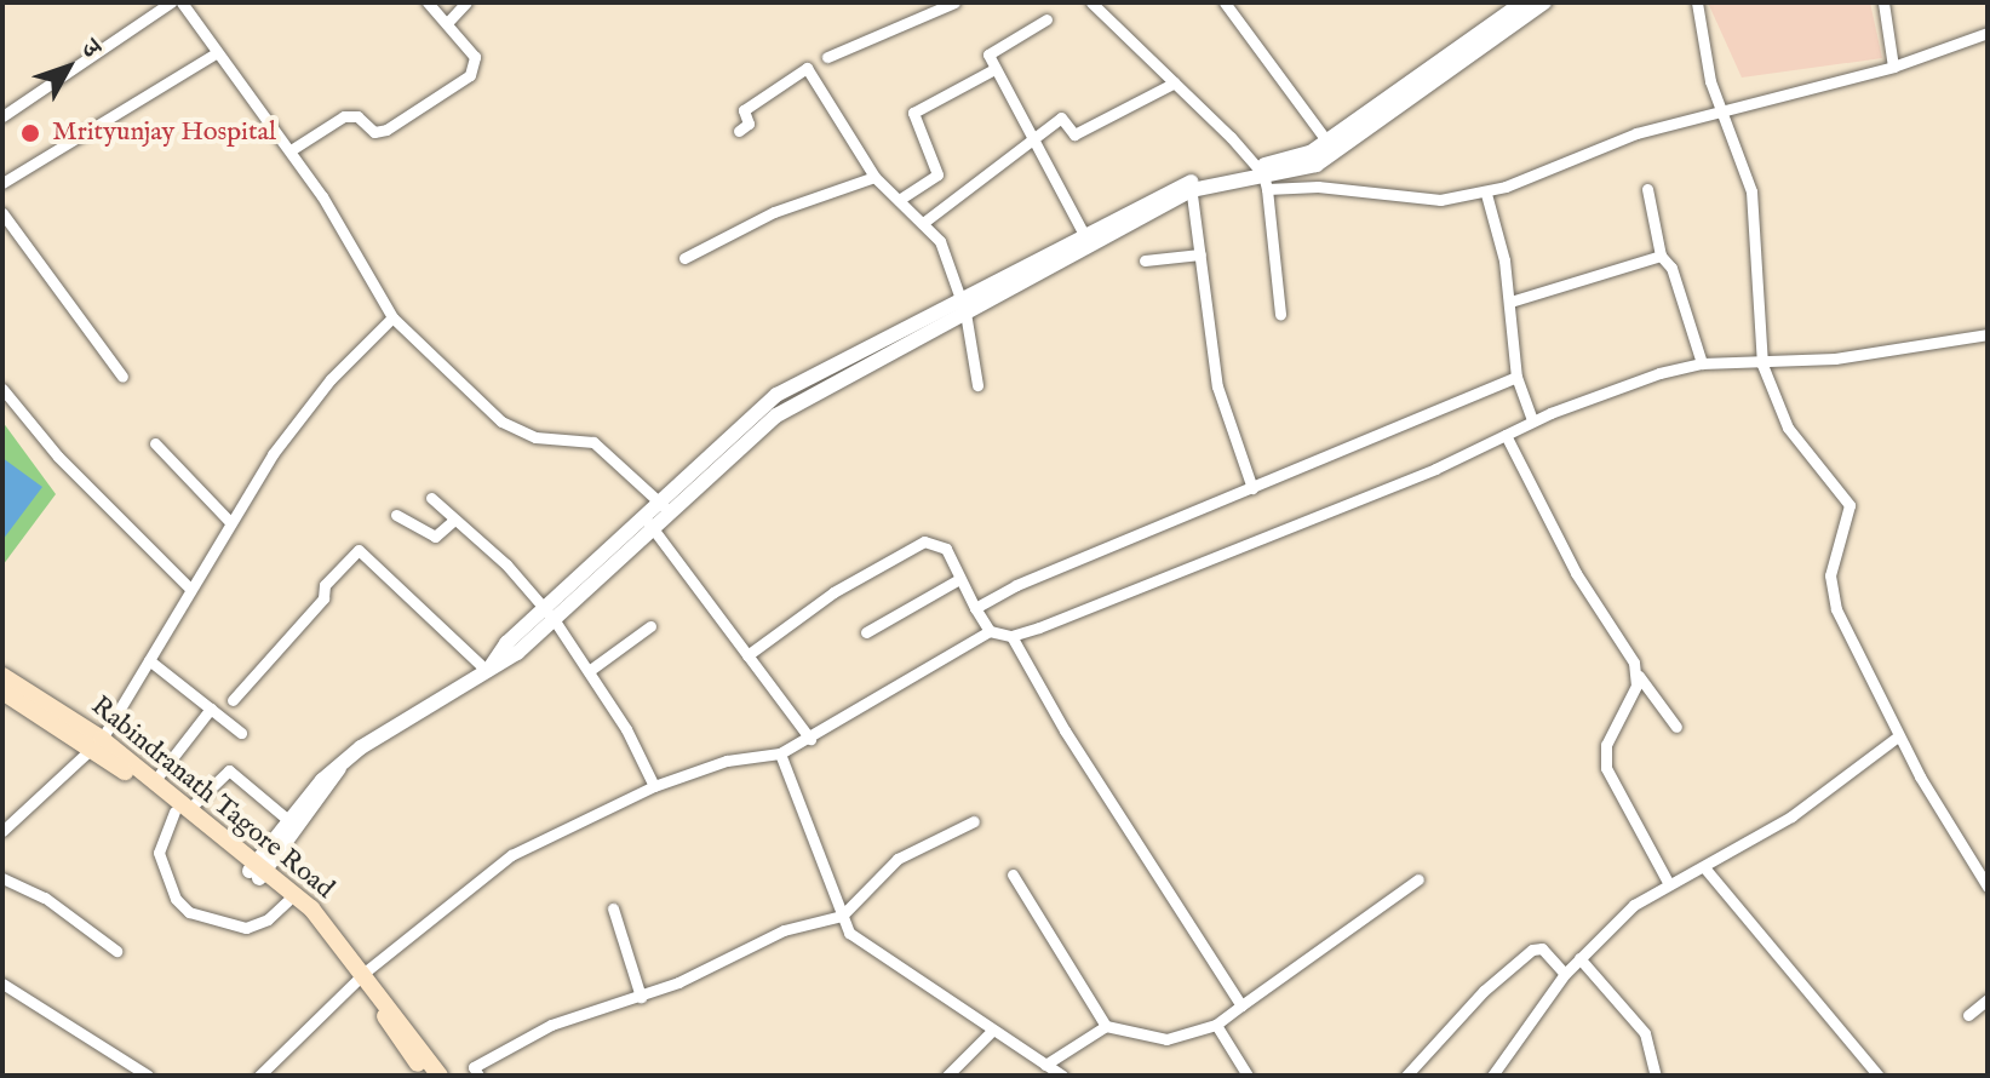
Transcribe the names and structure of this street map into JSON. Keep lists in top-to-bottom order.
{
  "streets": {
    "main road": ["Rabindranath Tagore Road"]
  },
  "places": ["Mrityunjay Hospital"],
  "north": "top right"
}
